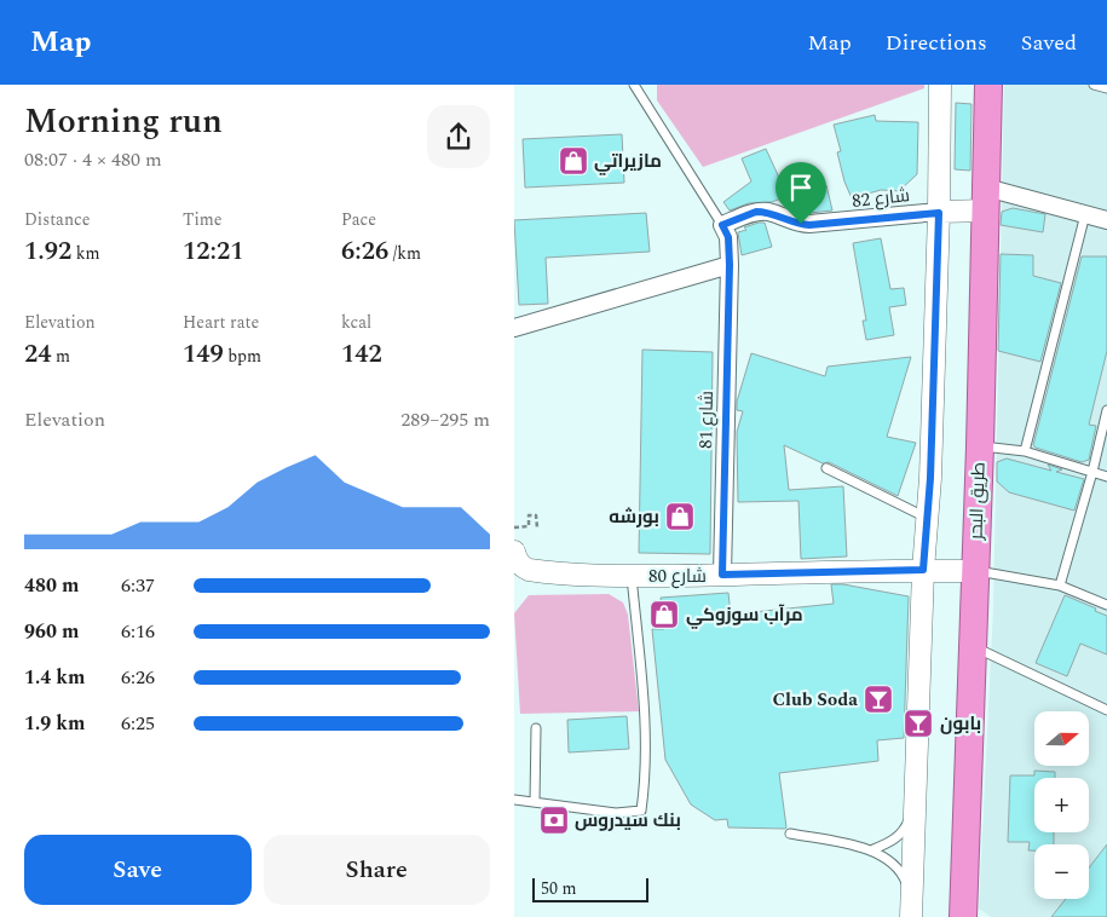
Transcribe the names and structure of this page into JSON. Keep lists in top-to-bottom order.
{
  "streets": {
    "highway": ["طريق البحر"],
    "street": ["شارع 82", "شارع 81", "شارع 80"]
  },
  "crossings": [
    ["شارع 82", "شارع 81"],
    ["شارع 81", "شارع 80"],
    ["طريق البحر", "شارع 80"]
  ],
  "places": {
    "shop": ["مازيراتي", "بورشه", "مرآب سوزوكي"],
    "bar": ["Club Soda", "بابون"],
    "bank": ["بنك سيدروس"]
  },
  "scale_bar": "50 m",
  "north": "right",
  "page": {
    "header": "Map",
    "nav": ["Map", "Directions", "Saved"],
    "heading": ["Morning run", "08:07 · 4 × 480 m"],
    "stats": [
      ["Distance", "1.92 km"],
      ["Time", "12:21"],
      ["Pace", "6:26 /km"],
      ["Elevation", "24 m"],
      ["Heart rate", "149 bpm"],
      ["kcal", "142"]
    ],
    "chart": ["Elevation", "289–295 m"],
    "list": [
      {
        "name": "480 m",
        "note": "6:37"
      },
      {
        "name": "960 m",
        "note": "6:16"
      },
      {
        "name": "1.4 km",
        "note": "6:26"
      },
      {
        "name": "1.9 km",
        "note": "6:25"
      }
    ],
    "map_buttons": ["+", "−"],
    "buttons": ["Save", "Share"],
    "scale": "50 m"
  }
}
